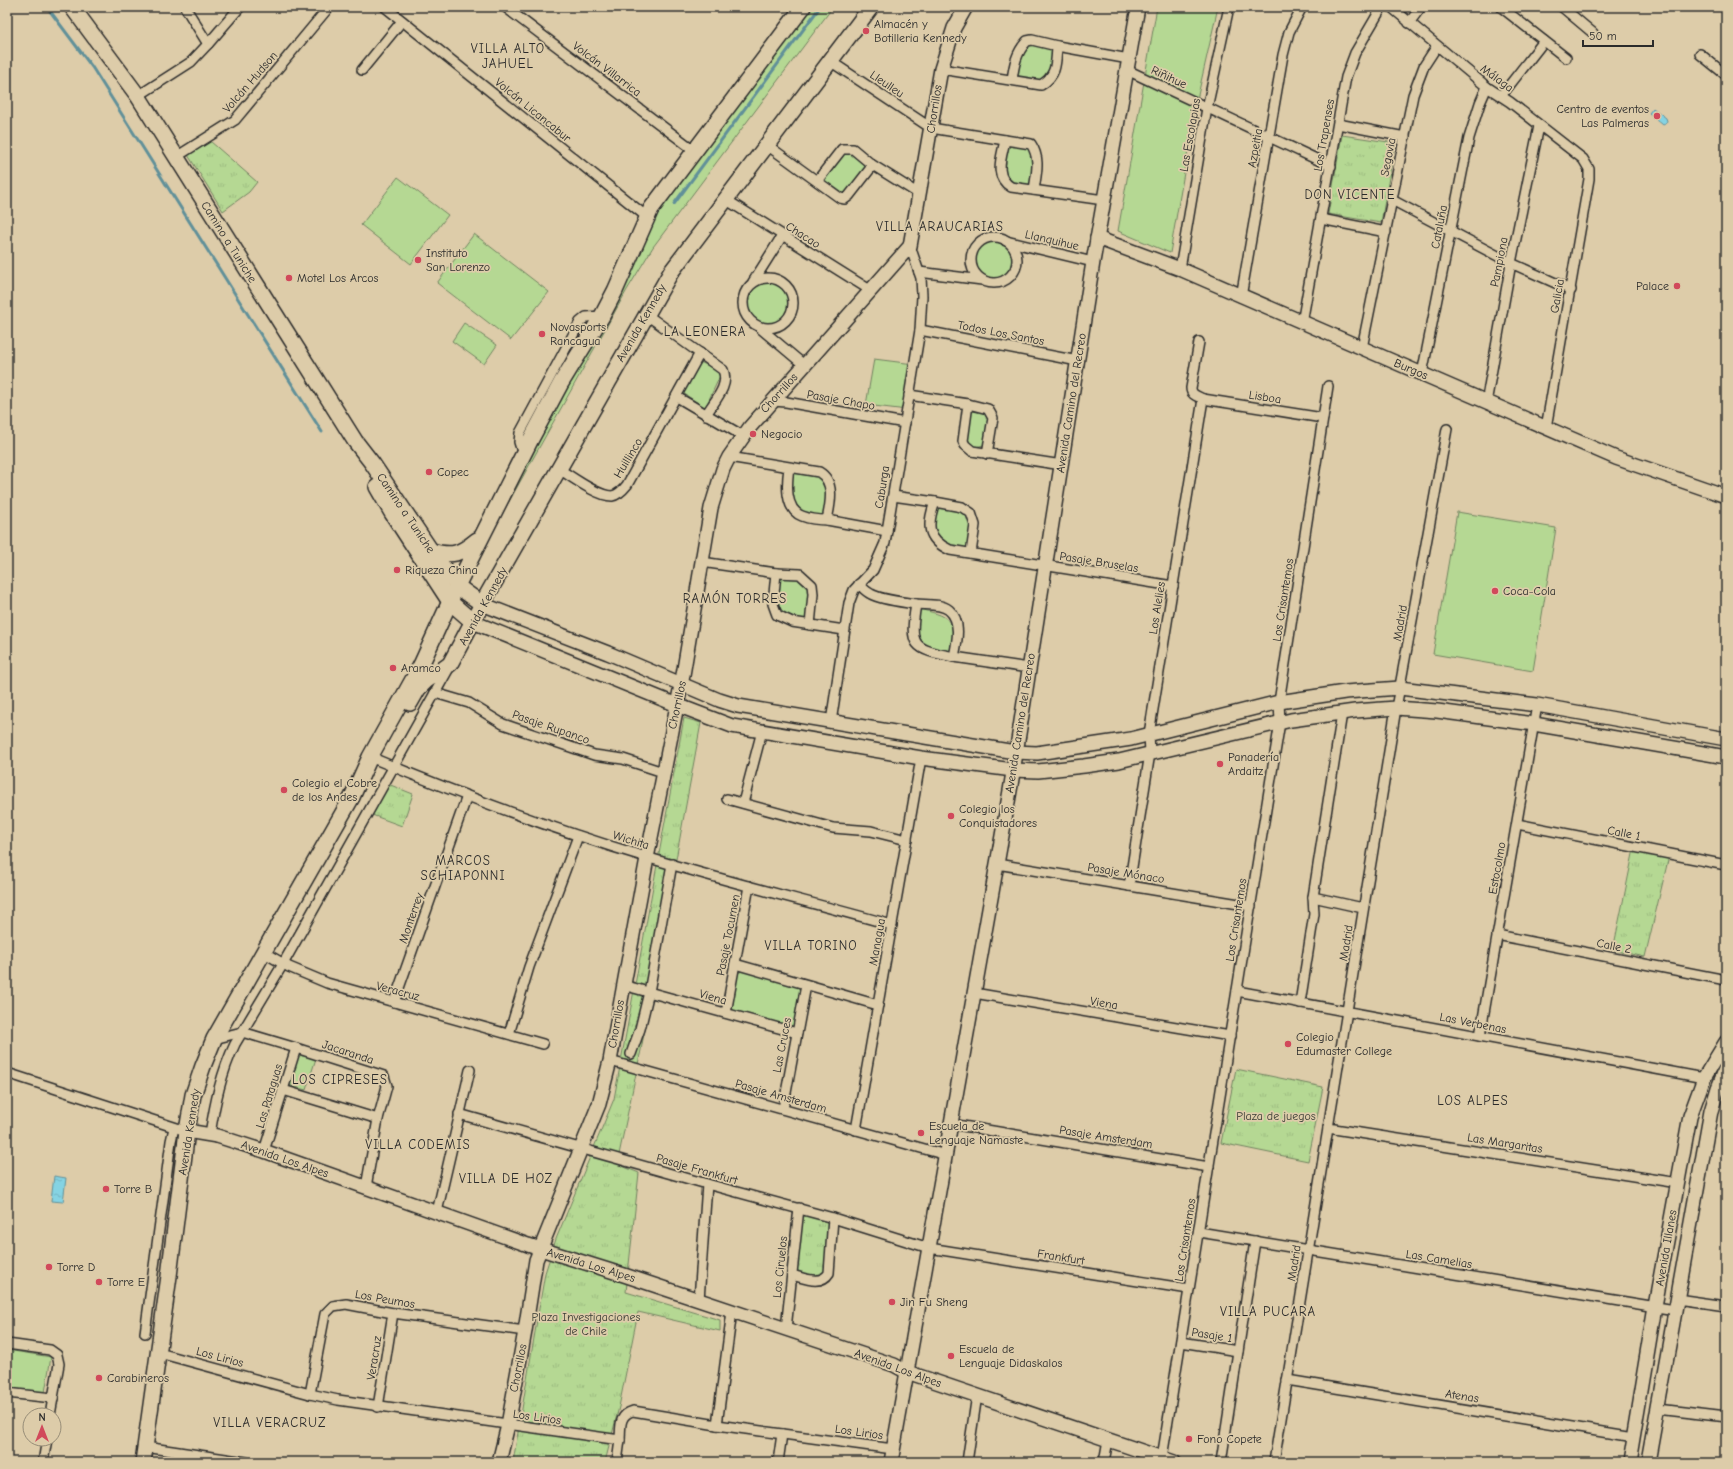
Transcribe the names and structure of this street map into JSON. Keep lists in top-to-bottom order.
{
  "streets": {
    "main road": ["Camino a Tuniche", "Avenida Kennedy"],
    "street": [
      "Volcán Villarrica",
      "Riñihue",
      "Málaga",
      "Volcán Hudson",
      "Lleulleu",
      "Chorrillos",
      "Volcán Licancabur",
      "Las Escolapias",
      "Los Trapenses",
      "Azpeitia",
      "Segovia",
      "Cataluña",
      "Chacao",
      "Llanquihue",
      "Pampiona",
      "Galicia",
      "Todos Los Santos",
      "Burgos",
      "Lisboa",
      "Pasaje Chapo",
      "Avenida Camino del Recreo",
      "Huillinco",
      "Caburga",
      "Pasaje Bruselas",
      "Los Crisantemos",
      "Los Alelies",
      "Madrid",
      "Pasaje Rupanco",
      "Calle 1",
      "Wichita",
      "Estocolmo",
      "Pasaje Mónaco",
      "Monterrey",
      "Pasaje Tocumen",
      "Managua",
      "Calle 2",
      "Veracruz",
      "Viena",
      "Las Verbenas",
      "Las Cruces",
      "Jacaranda",
      "Las Pataguas",
      "Pasaje Amsterdam",
      "Las Margaritas",
      "Avenida Los Alpes",
      "Pasaje Frankfurt",
      "Avenida Illanes",
      "Frankfurt",
      "Las Camelias",
      "Los Ciruelos",
      "Los Peumos",
      "Pasaje 1",
      "Los Lirios",
      "Atenas"
    ]
  },
  "crossings": [
    ["Volcán Villarrica", "Avenida Kennedy"],
    ["Riñihue", "Las Escolapias"],
    ["Riñihue", "Los Trapenses"],
    ["Riñihue", "Azpeitia"],
    ["Riñihue", "Avenida Camino del Recreo"],
    ["Málaga", "Segovia"],
    ["Málaga", "Cataluña"],
    ["Málaga", "Pampiona"],
    ["Málaga", "Galicia"],
    ["Volcán Hudson", "Camino a Tuniche"],
    ["Lleulleu", "Chorrillos"],
    ["Lleulleu", "Avenida Kennedy"],
    ["Chorrillos", "Chacao"],
    ["Chorrillos", "Pasaje Chapo"],
    ["Chorrillos", "Caburga"],
    ["Chorrillos", "Pasaje Rupanco"],
    ["Chorrillos", "Wichita"],
    ["Chorrillos", "Viena"],
    ["Chorrillos", "Pasaje Amsterdam"],
    ["Chorrillos", "Avenida Los Alpes"],
    ["Chorrillos", "Pasaje Frankfurt"],
    ["Chorrillos", "Los Peumos"],
    ["Chorrillos", "Los Lirios"],
    ["Volcán Licancabur", "Avenida Kennedy"],
    ["Las Escolapias", "Burgos"],
    ["Los Trapenses", "Burgos"],
    ["Azpeitia", "Burgos"],
    ["Segovia", "Burgos"],
    ["Cataluña", "Burgos"],
    ["Chacao", "Avenida Kennedy"],
    ["Llanquihue", "Avenida Camino del Recreo"],
    ["Camino a Tuniche", "Avenida Kennedy"],
    ["Pampiona", "Burgos"],
    ["Galicia", "Burgos"],
    ["Avenida Kennedy", "Huillinco"],
    ["Avenida Kennedy", "Pasaje Rupanco"],
    ["Avenida Kennedy", "Wichita"],
    ["Avenida Kennedy", "Veracruz"],
    ["Avenida Kennedy", "Jacaranda"],
    ["Avenida Kennedy", "Avenida Los Alpes"],
    ["Avenida Kennedy", "Los Lirios"],
    ["Todos Los Santos", "Avenida Camino del Recreo"],
    ["Todos Los Santos", "Caburga"],
    ["Burgos", "Avenida Camino del Recreo"],
    ["Lisboa", "Los Crisantemos"],
    ["Lisboa", "Los Alelies"],
    ["Pasaje Chapo", "Caburga"],
    ["Avenida Camino del Recreo", "Pasaje Bruselas"],
    ["Avenida Camino del Recreo", "Pasaje Mónaco"],
    ["Avenida Camino del Recreo", "Viena"],
    ["Avenida Camino del Recreo", "Pasaje Amsterdam"],
    ["Avenida Camino del Recreo", "Avenida Los Alpes"],
    ["Avenida Camino del Recreo", "Pasaje Frankfurt"],
    ["Avenida Camino del Recreo", "Frankfurt"],
    ["Avenida Camino del Recreo", "Los Lirios"],
    ["Pasaje Bruselas", "Los Alelies"],
    ["Los Crisantemos", "Pasaje Mónaco"],
    ["Los Crisantemos", "Viena"],
    ["Los Crisantemos", "Las Verbenas"],
    ["Los Crisantemos", "Pasaje Amsterdam"],
    ["Los Crisantemos", "Avenida Los Alpes"],
    ["Los Crisantemos", "Frankfurt"],
    ["Los Crisantemos", "Las Camelias"],
    ["Los Crisantemos", "Pasaje 1"],
    ["Los Alelies", "Pasaje Mónaco"],
    ["Madrid", "Las Verbenas"],
    ["Madrid", "Las Margaritas"],
    ["Madrid", "Las Camelias"],
    ["Madrid", "Atenas"],
    ["Calle 1", "Estocolmo"],
    ["Wichita", "Monterrey"],
    ["Wichita", "Pasaje Tocumen"],
    ["Wichita", "Managua"],
    ["Estocolmo", "Calle 2"],
    ["Estocolmo", "Las Verbenas"],
    ["Monterrey", "Veracruz"],
    ["Pasaje Tocumen", "Viena"],
    ["Managua", "Pasaje Amsterdam"],
    ["Veracruz", "Los Peumos"],
    ["Veracruz", "Los Lirios"],
    ["Viena", "Las Cruces"],
    ["Las Verbenas", "Avenida Illanes"],
    ["Las Cruces", "Pasaje Amsterdam"],
    ["Jacaranda", "Las Pataguas"],
    ["Jacaranda", "Avenida Los Alpes"],
    ["Las Pataguas", "Avenida Los Alpes"],
    ["Las Margaritas", "Avenida Illanes"],
    ["Avenida Los Alpes", "Los Ciruelos"],
    ["Pasaje Frankfurt", "Frankfurt"],
    ["Pasaje Frankfurt", "Los Ciruelos"],
    ["Avenida Illanes", "Las Camelias"],
    ["Avenida Illanes", "Atenas"],
    ["Los Peumos", "Los Lirios"]
  ],
  "districts": [
    "VILLA ALTO JAHUEL",
    "DON VICENTE",
    "VILLA ARAUCARIAS",
    "LA LEONERA",
    "RAMÓN TORRES",
    "MARCOS SCHIAPONNI",
    "VILLA TORINO",
    "LOS CIPRESES",
    "LOS ALPES",
    "VILLA CODEMIS",
    "VILLA DE HOZ",
    "VILLA PUCARA",
    "VILLA VERACRUZ"
  ],
  "parks": ["Plaza de juegos", "Plaza Investigaciones de Chile"],
  "places": [
    "Almacén y Botilleria Kennedy",
    "Centro de eventos Las Palmeras",
    "Instituto San Lorenzo",
    "Motel Los Arcos",
    "Palace",
    "Novasports Rancagua",
    "Negocio",
    "Copec",
    "Riqueza China",
    "Coca-Cola",
    "Aramco",
    "Panadería Ardaitz",
    "Colegio el Cobre de los Andes",
    "Colegio los Conquistadores",
    "Colegio Edumaster College",
    "Escuela de Lenguaje Namaste",
    "Torre B",
    "Torre D",
    "Torre E",
    "Jin Fu Sheng",
    "Escuela de Lenguaje Didaskalos",
    "Carabineros",
    "Fono Copete"
  ],
  "scale_bar": "50 m",
  "north": "top"
}
